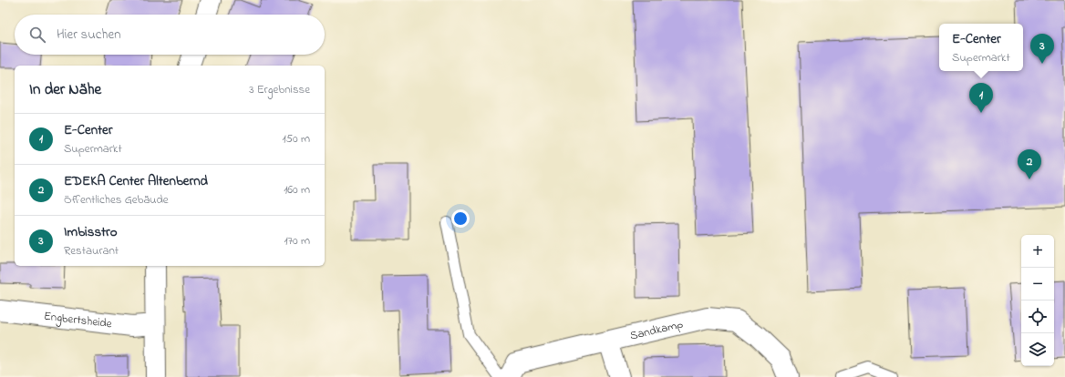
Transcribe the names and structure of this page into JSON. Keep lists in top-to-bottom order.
{
  "streets": {
    "street": ["Engbertsheide", "Sandkamp"]
  },
  "page": {
    "search": "Hier suchen",
    "popup": ["E-Center", "Supermarkt"],
    "pins": ["3", "1", "2"],
    "heading": ["In der Nähe", "3 Ergebnisse"],
    "list": [
      {
        "mark": "1",
        "name": "E-Center",
        "note": "Supermarkt",
        "value": "150 m"
      },
      {
        "mark": "2",
        "name": "EDEKA Center Altenbernd",
        "note": "Öffentliches Gebäude",
        "value": "160 m"
      },
      {
        "mark": "3",
        "name": "Imbisstro",
        "note": "Restaurant",
        "value": "170 m"
      }
    ],
    "map_buttons": ["+", "−"]
  }
}
